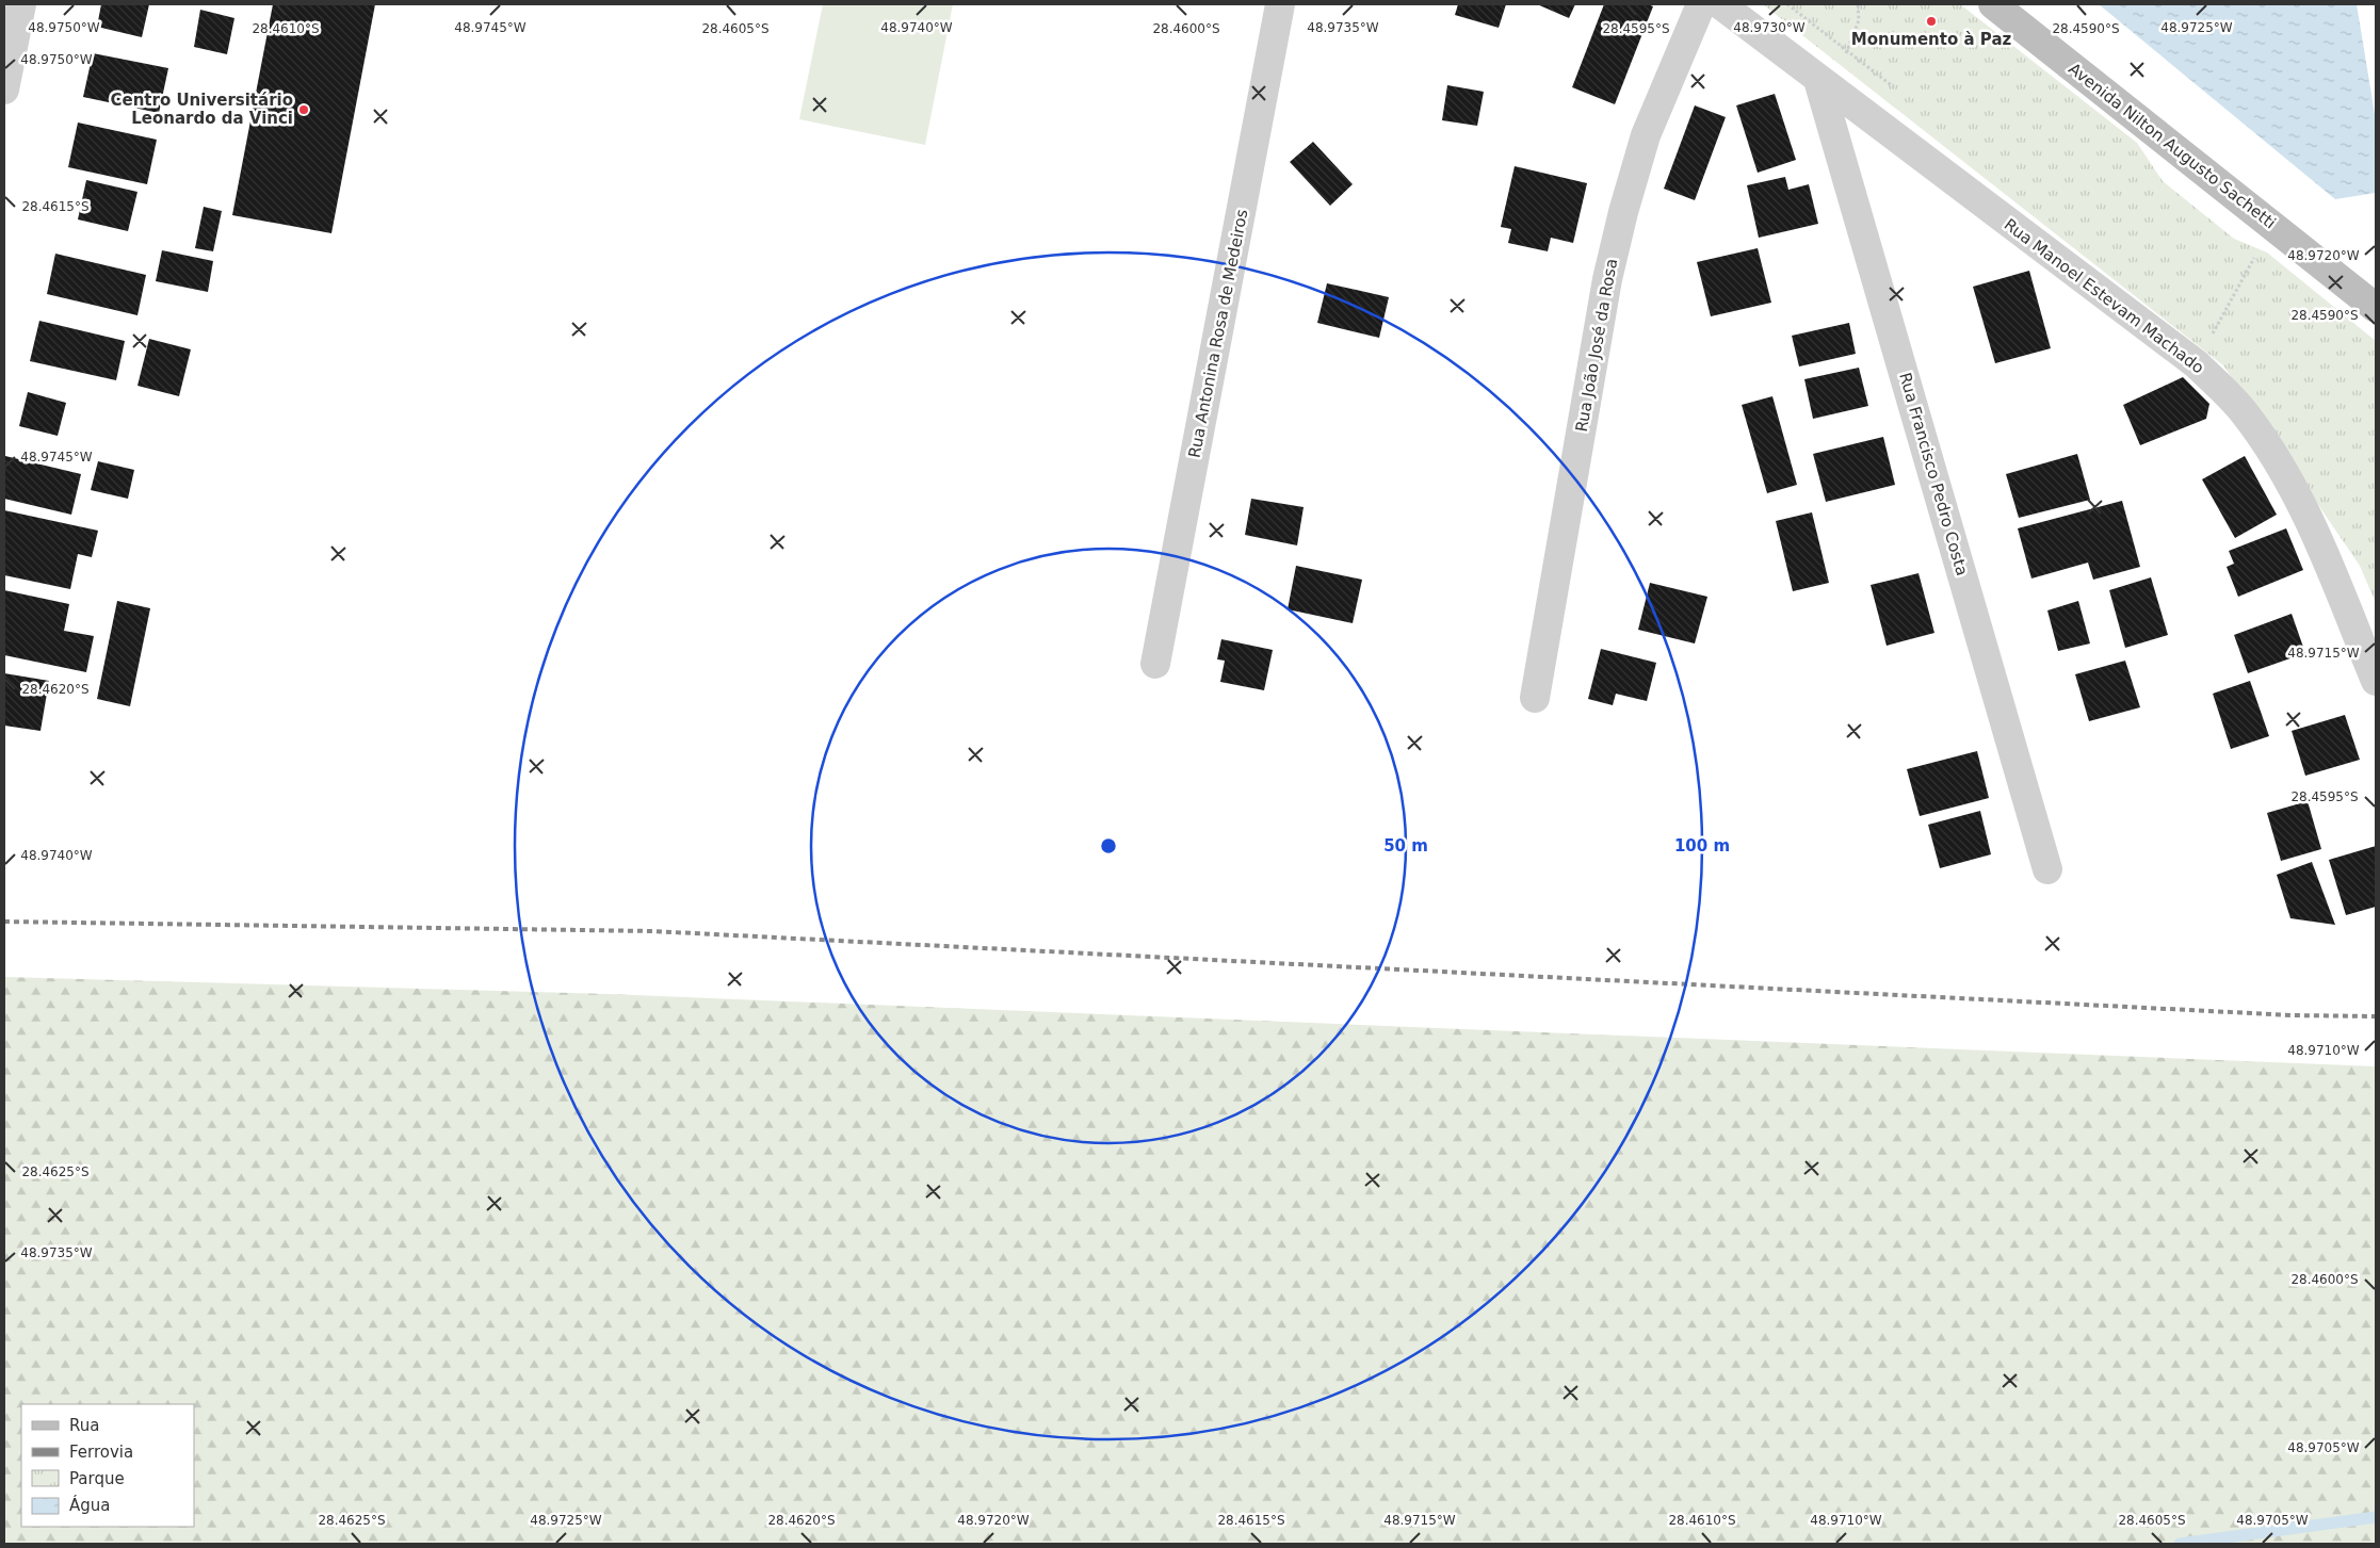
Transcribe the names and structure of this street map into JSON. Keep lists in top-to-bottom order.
{
  "streets": {
    "main road": ["Avenida Nilton Augusto Sachetti"],
    "street": [
      "Rua Manoel Estevam Machado",
      "Rua Antonina Rosa de Medeiros",
      "Rua João José da Rosa",
      "Rua Francisco Pedro Costa"
    ]
  },
  "crossings": [
    ["Rua Manoel Estevam Machado", "Rua Francisco Pedro Costa"]
  ],
  "places": ["Monumento à Paz", "Centro Universitário Leonardo da Vinci"],
  "legend": [
    "Rua",
    "Ferrovia",
    "Parque",
    "Água"
  ],
  "coordinates": [
    "48.9750°W",
    "48.9745°W",
    "48.9740°W",
    "48.9735°W",
    "48.9730°W",
    "48.9725°W",
    "28.4610°S",
    "28.4605°S",
    "28.4595°S",
    "28.4590°S",
    "28.4600°S",
    "28.4615°S",
    "48.9720°W",
    "48.9715°W",
    "28.4620°S",
    "48.9710°W",
    "28.4625°S",
    "48.9705°W"
  ],
  "rings": ["50 m", "100 m"]
}
